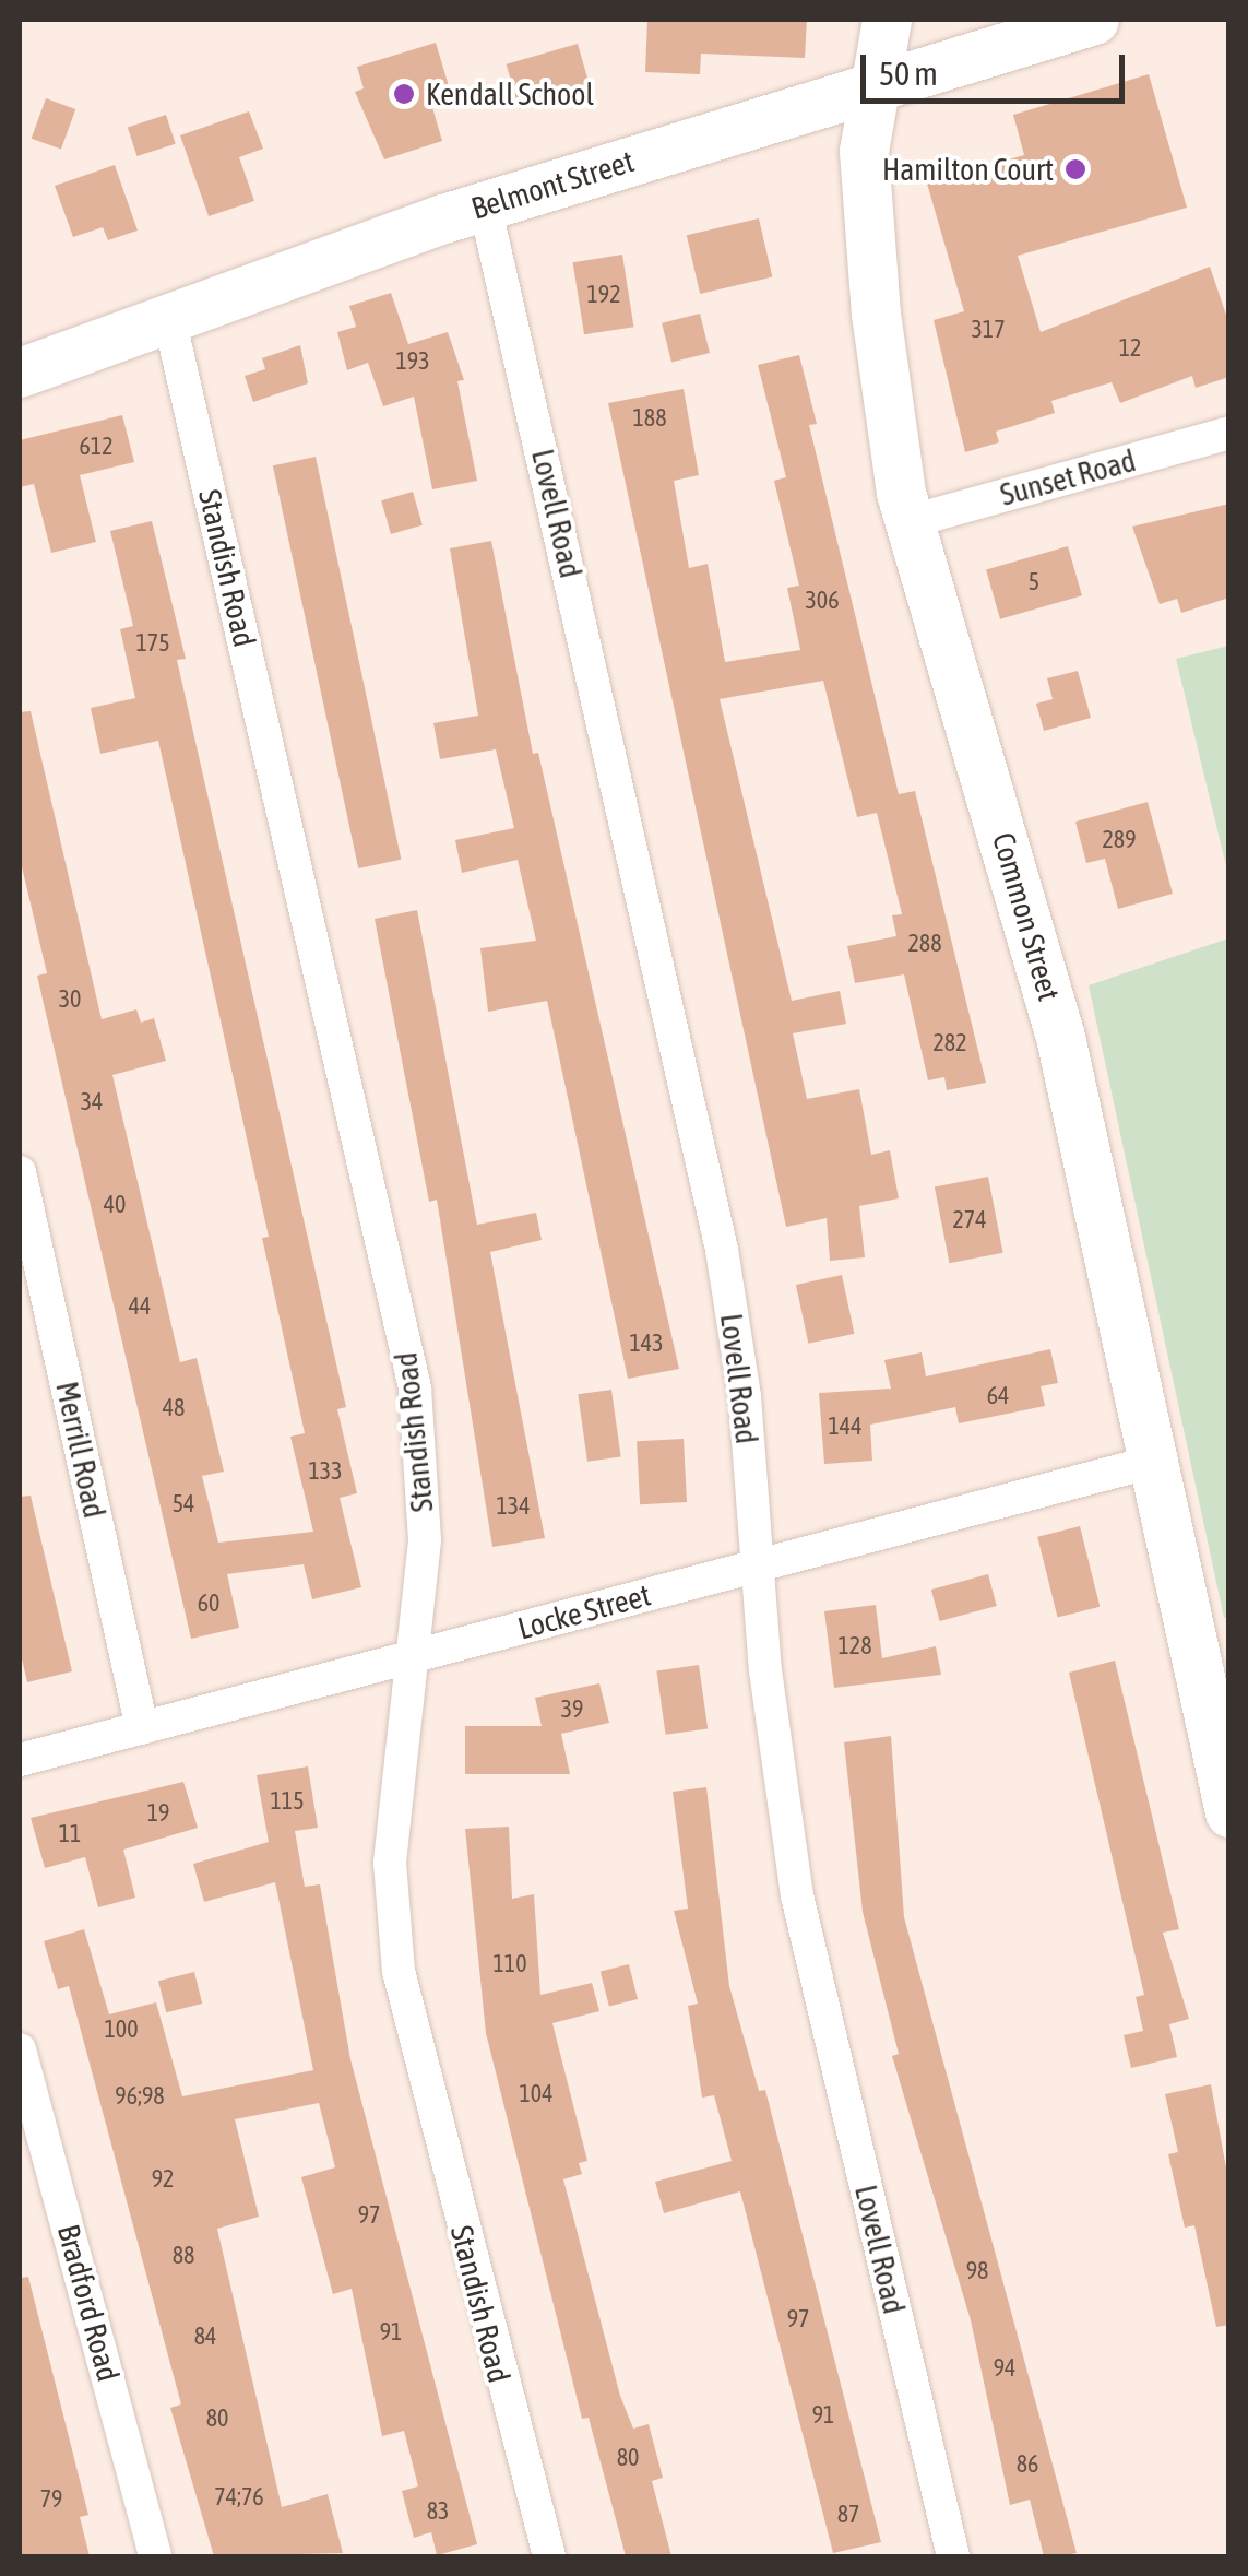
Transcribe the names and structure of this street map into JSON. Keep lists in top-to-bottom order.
{
  "streets": {
    "main road": ["Belmont Street", "Common Street"],
    "street": [
      "Sunset Road",
      "Lovell Road",
      "Standish Road",
      "Merrill Road",
      "Locke Street",
      "Bradford Road"
    ]
  },
  "crossings": [
    ["Belmont Street", "Lovell Road"],
    ["Belmont Street", "Standish Road"],
    ["Belmont Street", "Common Street"],
    ["Sunset Road", "Common Street"],
    ["Lovell Road", "Locke Street"],
    ["Standish Road", "Locke Street"],
    ["Common Street", "Locke Street"],
    ["Merrill Road", "Locke Street"]
  ],
  "places": ["Kendall School", "Hamilton Court"],
  "house_numbers": [
    "192",
    "317",
    "12",
    "193",
    "188",
    "612",
    "5",
    "306",
    "175",
    "289",
    "288",
    "30",
    "282",
    "34",
    "40",
    "274",
    "44",
    "143",
    "64",
    "48",
    "144",
    "133",
    "54",
    "134",
    "60",
    "128",
    "39",
    "115",
    "19",
    "11",
    "110",
    "100",
    "104",
    "96;98",
    "92",
    "97",
    "88",
    "98",
    "97",
    "91",
    "84",
    "94",
    "91",
    "80",
    "80",
    "86",
    "74;76",
    "79",
    "83",
    "87"
  ],
  "scale_bar": "50 m"
}
